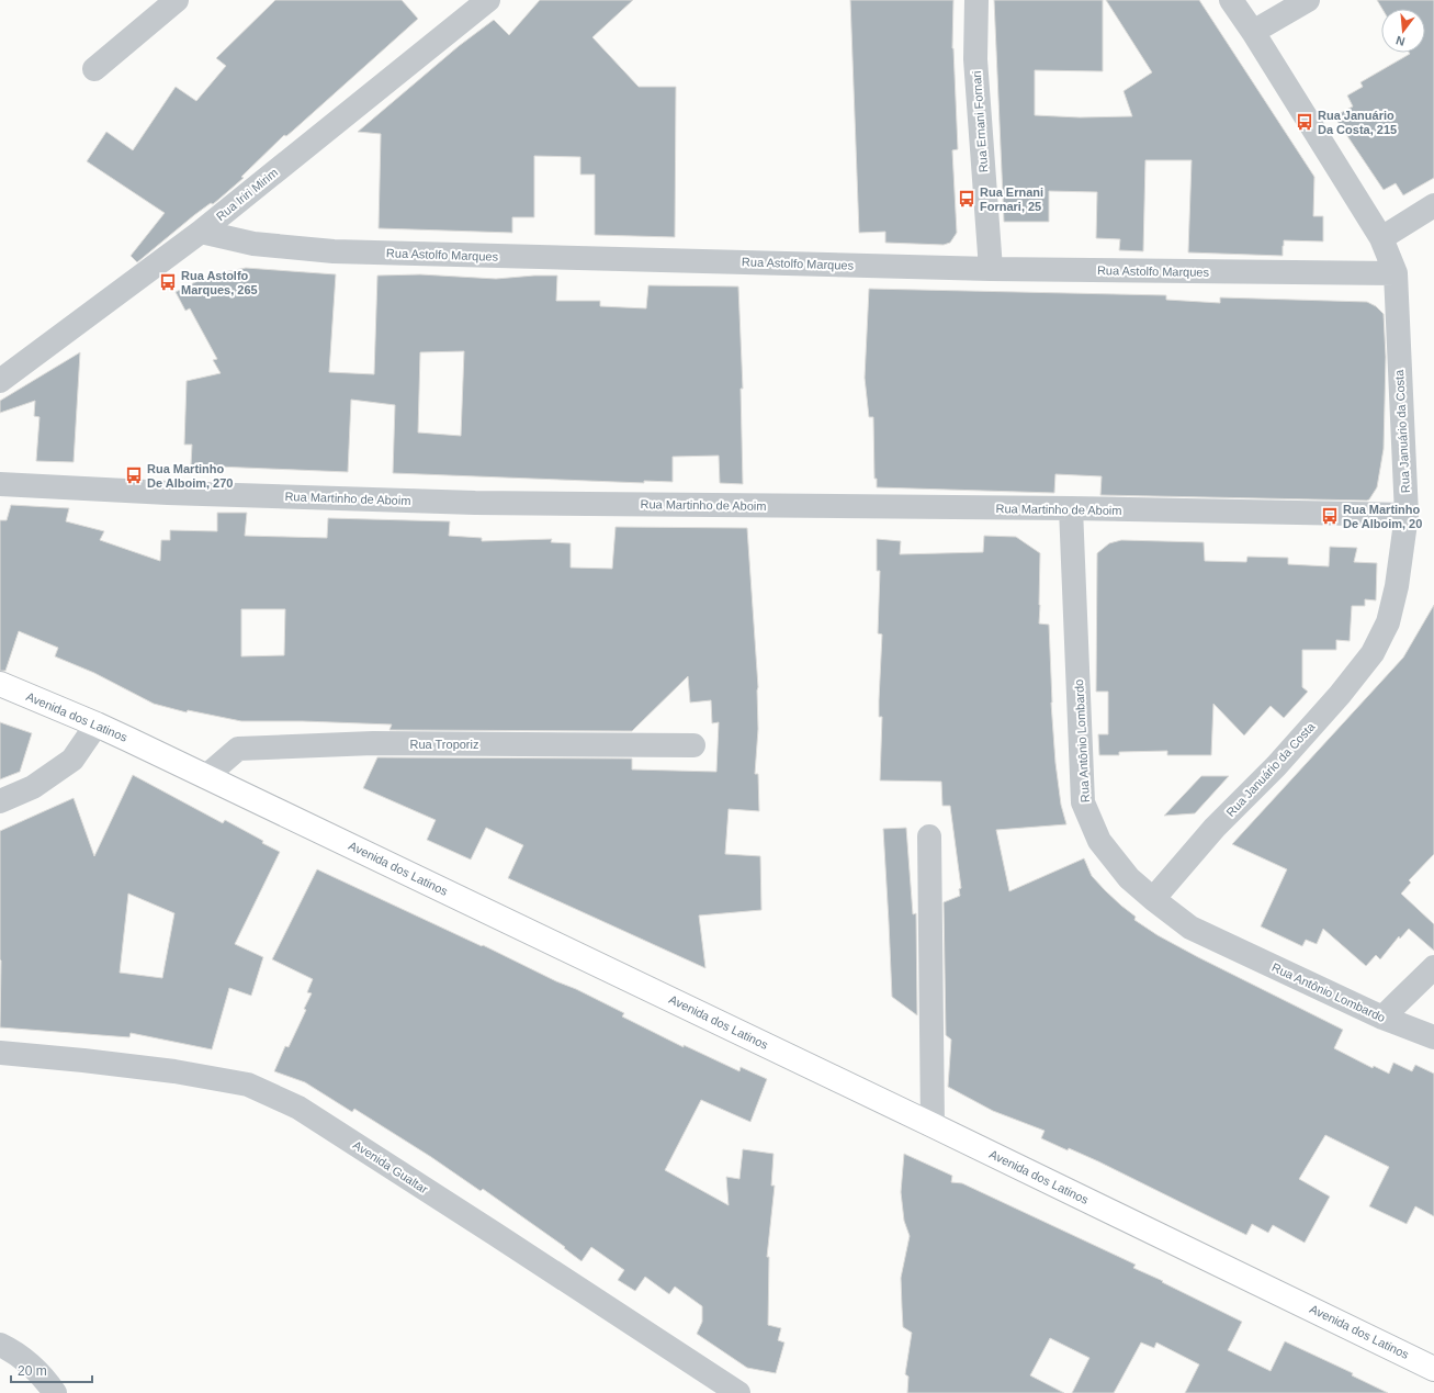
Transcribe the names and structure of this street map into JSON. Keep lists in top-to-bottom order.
{
  "streets": {
    "main road": ["Avenida dos Latinos"],
    "street": [
      "Rua Ernani Fornari",
      "Rua Iriri Mirim",
      "Rua Astolfo Marques",
      "Rua Januário da Costa",
      "Rua Martinho de Aboim",
      "Rua Antônio Lombardo",
      "Rua Troporiz",
      "Avenida Gualtar"
    ]
  },
  "crossings": [
    ["Rua Ernani Fornari", "Rua Astolfo Marques"],
    ["Rua Iriri Mirim", "Rua Astolfo Marques"],
    ["Rua Astolfo Marques", "Rua Januário da Costa"],
    ["Rua Januário da Costa", "Rua Martinho de Aboim"],
    ["Rua Januário da Costa", "Rua Antônio Lombardo"],
    ["Rua Martinho de Aboim", "Rua Antônio Lombardo"],
    ["Avenida dos Latinos", "Rua Troporiz"]
  ],
  "places": {
    "bus stop": [
      "Rua Januário Da Costa, 215",
      "Rua Ernani Fornari, 25",
      "Rua Astolfo Marques, 265",
      "Rua Martinho De Alboim, 270",
      "Rua Martinho De Alboim, 20"
    ]
  },
  "scale_bar": "20 m",
  "north": "bottom"
}
